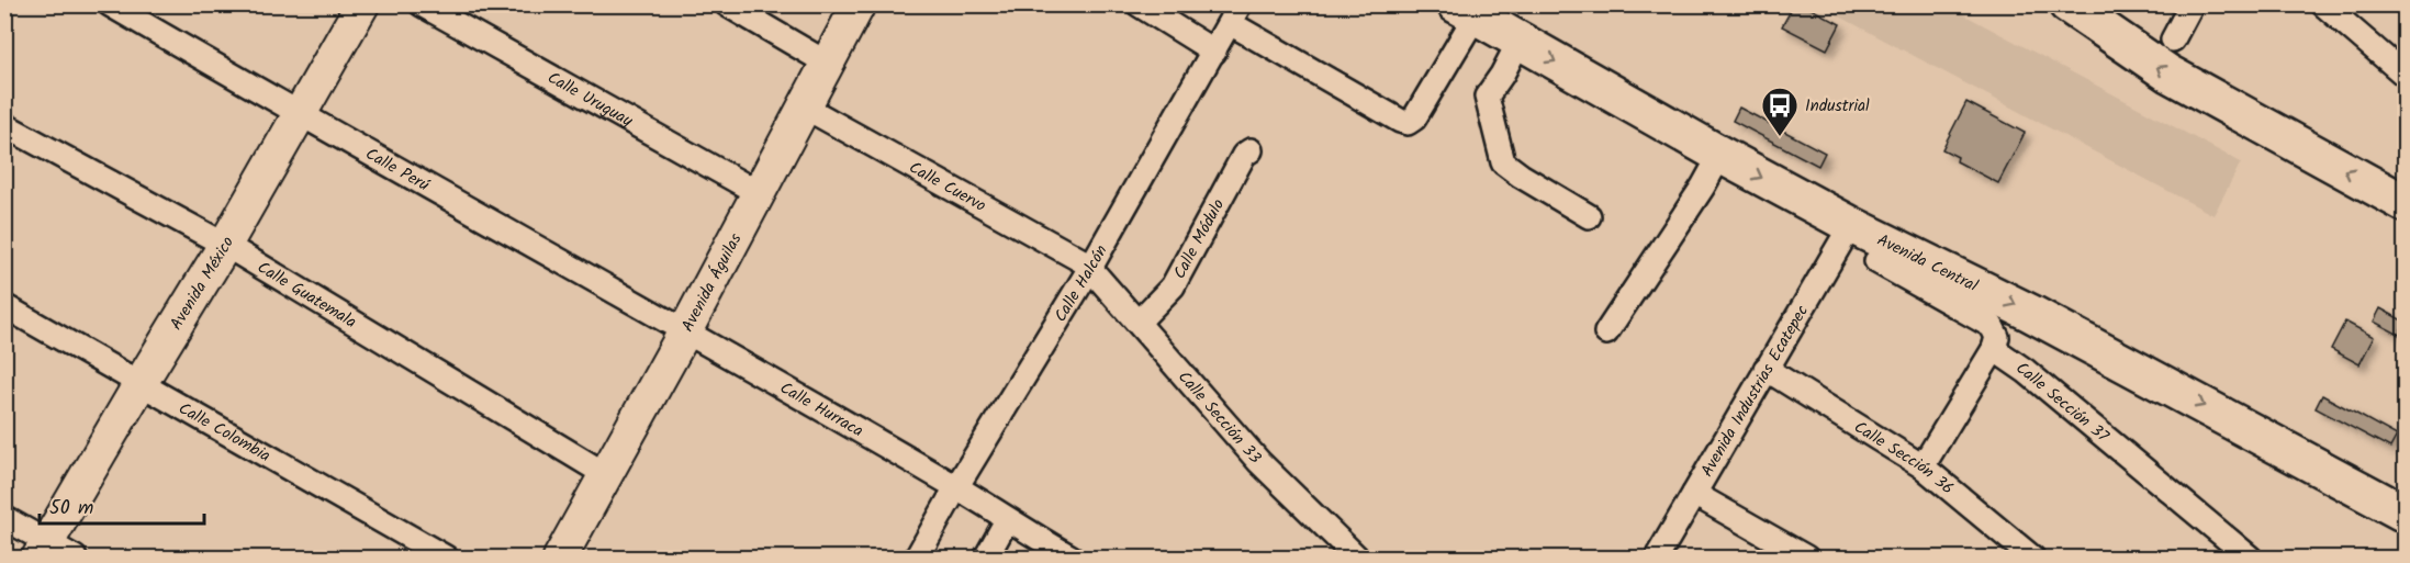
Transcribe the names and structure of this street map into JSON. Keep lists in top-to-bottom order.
{
  "streets": {
    "highway": ["Avenida Central"],
    "street": [
      "Calle Uruguay",
      "Calle Perú",
      "Calle Cuervo",
      "Calle Módulo",
      "Avenida México",
      "Avenida Águilas",
      "Calle Halcón",
      "Calle Guatemala",
      "Avenida Industrias Ecatepec",
      "Calle Sección 37",
      "Calle Hurraca",
      "Calle Sección 33",
      "Calle Colombia",
      "Calle Sección 36"
    ]
  },
  "crossings": [
    ["Calle Uruguay", "Avenida Águilas"],
    ["Calle Perú", "Avenida México"],
    ["Calle Perú", "Avenida Águilas"],
    ["Calle Perú", "Calle Hurraca"],
    ["Calle Cuervo", "Avenida Águilas"],
    ["Calle Cuervo", "Calle Halcón"],
    ["Calle Cuervo", "Calle Sección 33"],
    ["Calle Módulo", "Calle Sección 33"],
    ["Avenida Central", "Avenida Industrias Ecatepec"],
    ["Avenida México", "Calle Guatemala"],
    ["Avenida México", "Calle Colombia"],
    ["Avenida Águilas", "Calle Guatemala"],
    ["Avenida Águilas", "Calle Hurraca"],
    ["Calle Halcón", "Calle Hurraca"],
    ["Calle Halcón", "Calle Sección 33"],
    ["Avenida Industrias Ecatepec", "Calle Sección 36"]
  ],
  "places": {
    "bus stop": ["Industrial"]
  },
  "scale_bar": "50 m"
}
